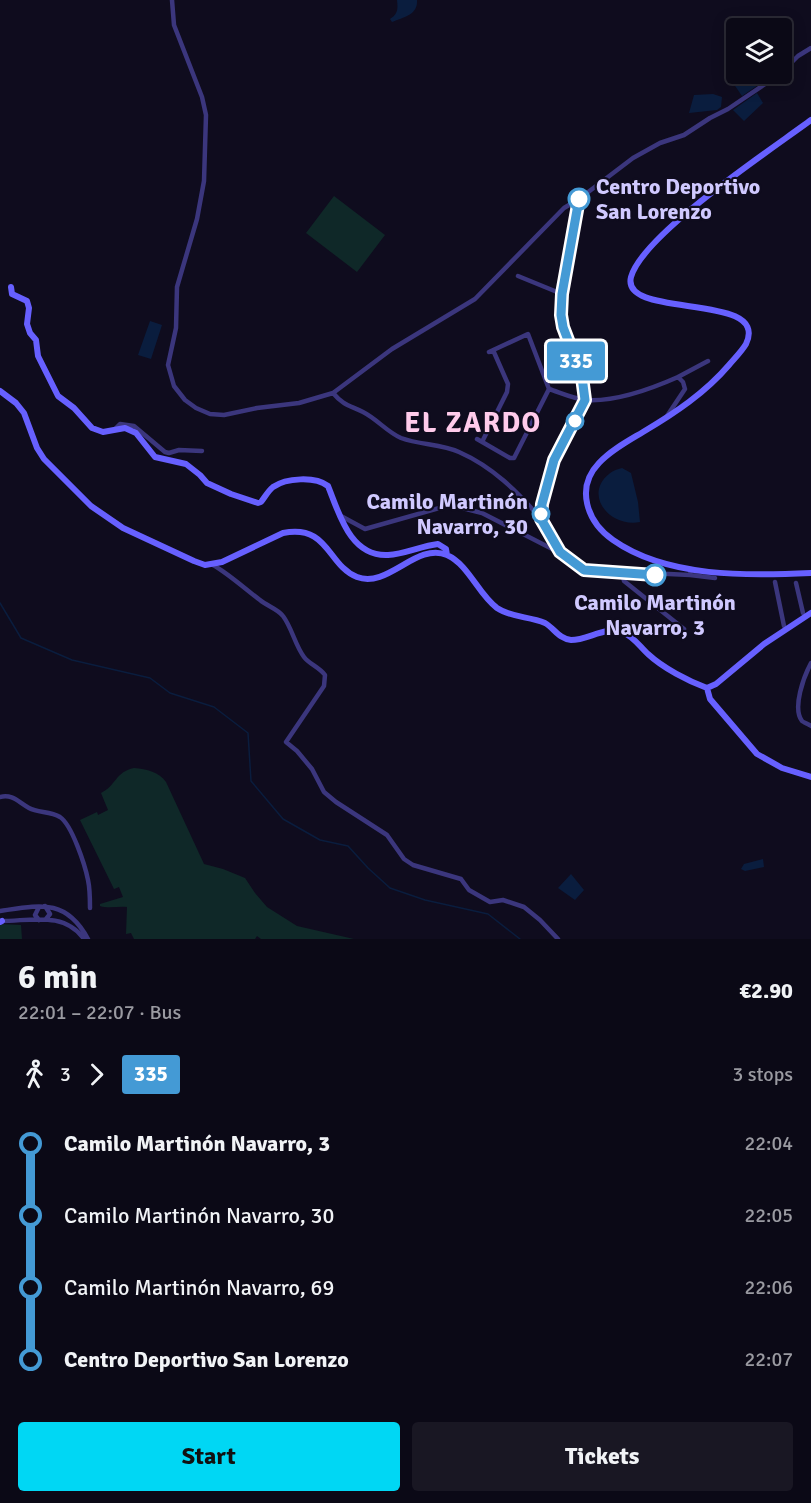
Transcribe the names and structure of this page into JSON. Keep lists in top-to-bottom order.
{
  "districts": ["EL ZARDO"],
  "places": ["Centro Deportivo San Lorenzo", "Camilo Martinón Navarro, 30", "Camilo Martinón Navarro, 3"],
  "lines": ["bus line 335"],
  "page": {
    "on_map": "335",
    "heading": ["6 min", "22:01 – 22:07 · Bus", "€2.90"],
    "legs": ["3", "335", "3 stops"],
    "list": [
      {
        "name": "Camilo Martinón Navarro, 3",
        "value": "22:04"
      },
      {
        "name": "Camilo Martinón Navarro, 30",
        "value": "22:05"
      },
      {
        "name": "Camilo Martinón Navarro, 69",
        "value": "22:06"
      },
      {
        "name": "Centro Deportivo San Lorenzo",
        "value": "22:07"
      }
    ],
    "buttons": ["Start", "Tickets"]
  }
}
